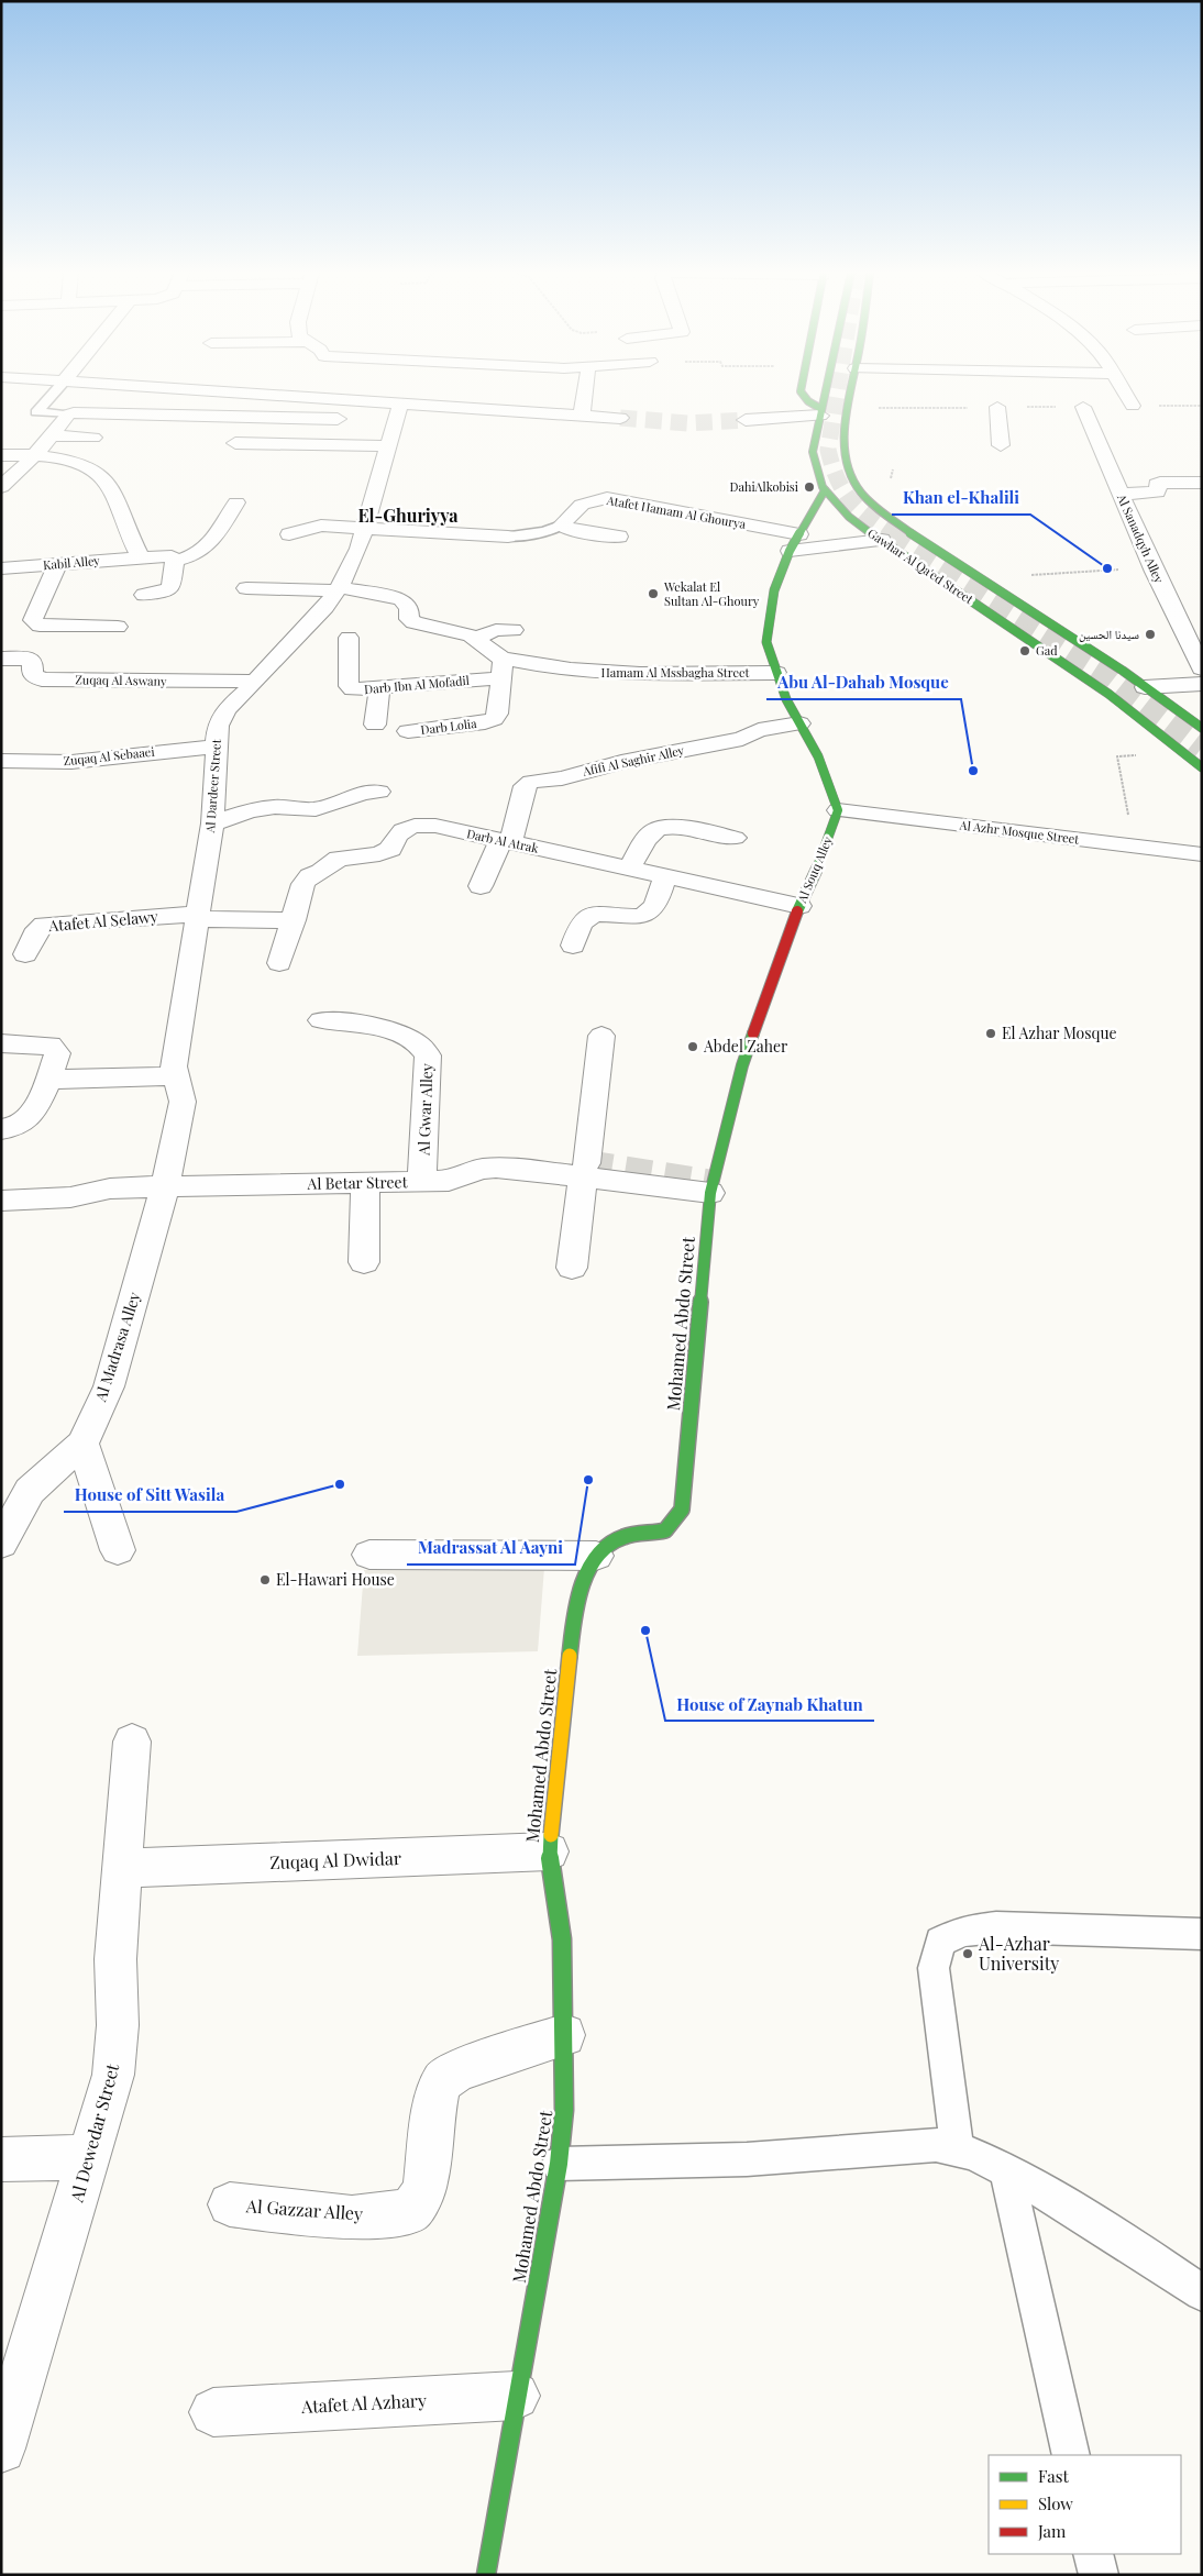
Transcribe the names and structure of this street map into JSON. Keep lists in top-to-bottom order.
{
  "streets": {
    "main road": ["Gawhar Al Qa'ed Street", "Al Souq Alley", "Mohamed Abdo Street"],
    "street": [
      "Atafet Hamam Al Ghourya",
      "Al Sanadqyh Alley",
      "Kabil Alley",
      "Hamam Al Mssbagha Street",
      "Zuqaq Al Aswany",
      "Darb Ibn Al Mofadil",
      "Darb Lolia",
      "Zuqaq Al Sebaaei",
      "Afifi Al Saghir Alley",
      "Al Dardeer Street",
      "Al Azhr Mosque Street",
      "Darb Al Atrak",
      "Atafet Al Selawy",
      "Al Gwar Alley",
      "Al Betar Street",
      "Al Madrasa Alley",
      "Zuqaq Al Dwidar",
      "Al Dewedar Street",
      "Al Gazzar Alley",
      "Atafet Al Azhary"
    ]
  },
  "crossings": [
    ["Atafet Hamam Al Ghourya", "Al Dardeer Street"],
    ["Hamam Al Mssbagha Street", "Darb Ibn Al Mofadil"],
    ["Hamam Al Mssbagha Street", "Darb Lolia"],
    ["Hamam Al Mssbagha Street", "Al Dardeer Street"],
    ["Zuqaq Al Aswany", "Al Dardeer Street"],
    ["Darb Ibn Al Mofadil", "Darb Lolia"],
    ["Zuqaq Al Sebaaei", "Al Dardeer Street"],
    ["Afifi Al Saghir Alley", "Darb Al Atrak"],
    ["Al Dardeer Street", "Atafet Al Selawy"],
    ["Al Dardeer Street", "Al Betar Street"],
    ["Al Dardeer Street", "Al Madrasa Alley"],
    ["Al Azhr Mosque Street", "Al Souq Alley"],
    ["Darb Al Atrak", "Al Souq Alley"],
    ["Al Souq Alley", "Al Betar Street"],
    ["Al Souq Alley", "Mohamed Abdo Street"],
    ["Al Gwar Alley", "Al Betar Street"],
    ["Al Betar Street", "Mohamed Abdo Street"],
    ["Al Betar Street", "Al Madrasa Alley"],
    ["Mohamed Abdo Street", "Zuqaq Al Dwidar"],
    ["Mohamed Abdo Street", "Al Gazzar Alley"],
    ["Mohamed Abdo Street", "Atafet Al Azhary"],
    ["Zuqaq Al Dwidar", "Al Dewedar Street"]
  ],
  "districts": ["El-Ghuriyya"],
  "places": [
    "DahiAlkobisi",
    "Khan el-Khalili",
    "Wekalat El Sultan Al-Ghoury",
    "سيدنا الحسين",
    "Gad",
    "Abu Al-Dahab Mosque",
    "El Azhar Mosque",
    "Abdel Zaher",
    "Madrassat Al Aayni",
    "House of Sitt Wasila",
    "El-Hawari House",
    "House of Zaynab Khatun",
    "Al-Azhar University"
  ],
  "legend": ["Fast", "Slow", "Jam"]
}
